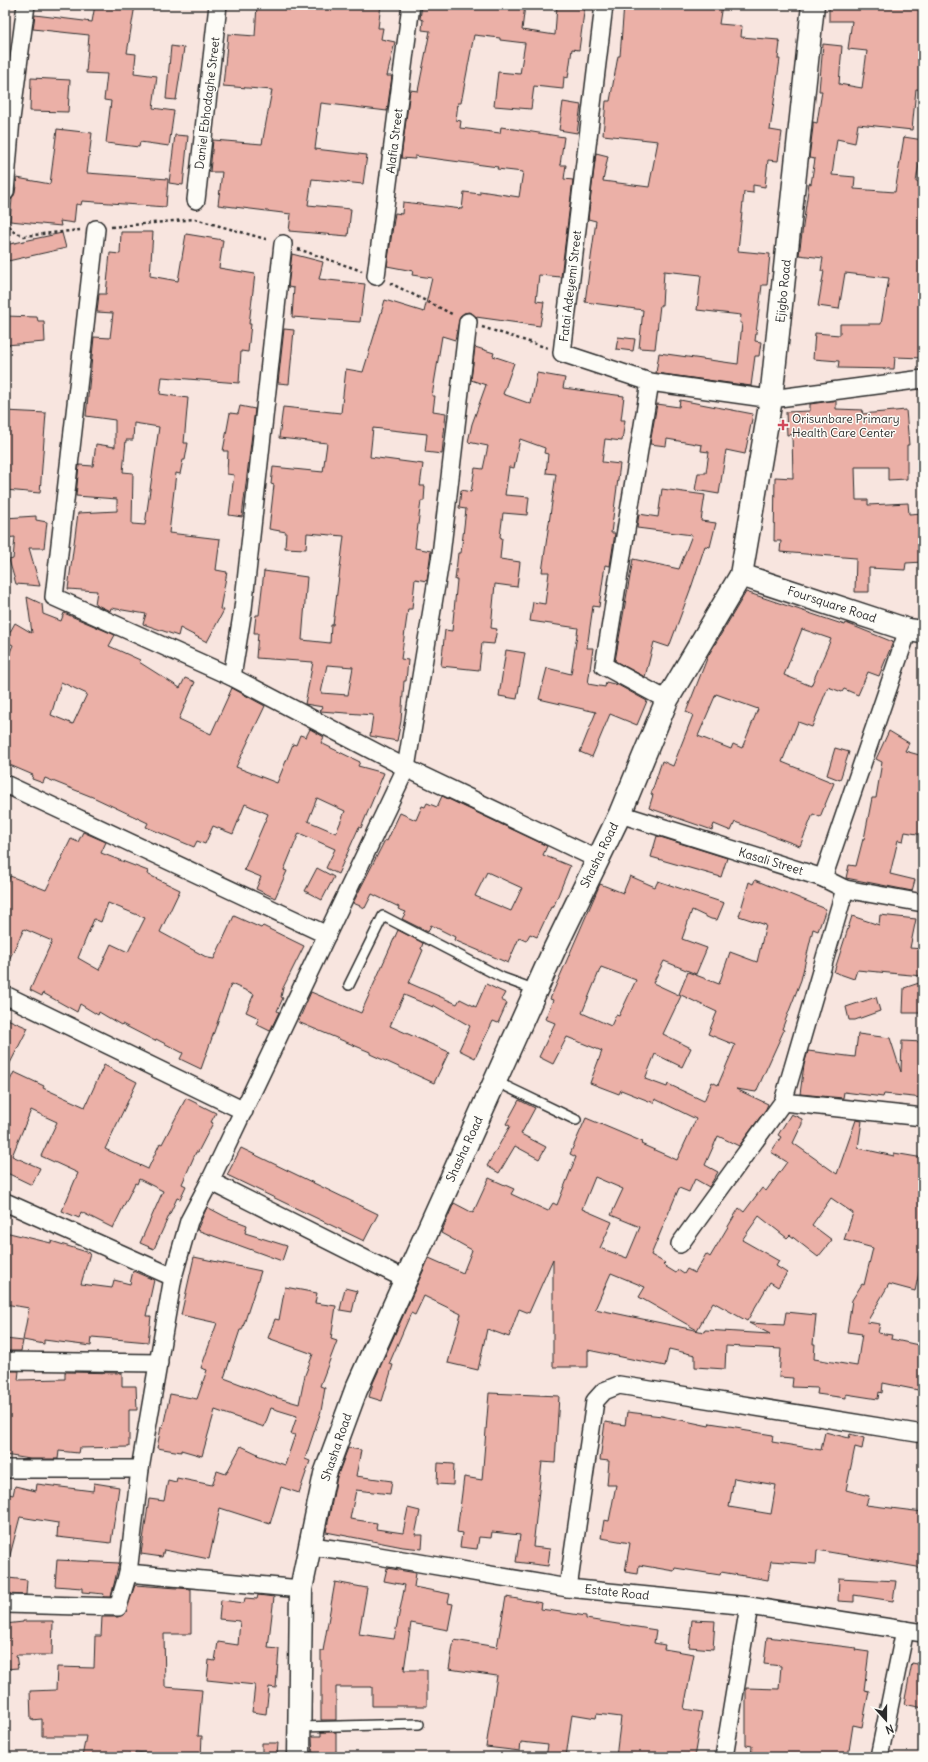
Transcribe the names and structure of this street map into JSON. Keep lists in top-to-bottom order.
{
  "streets": {
    "street": [
      "Daniel Ebhodaghe Street",
      "Alafia Street",
      "Fatai Adeyemi Street",
      "Ejigbo Road",
      "Foursquare Road",
      "Shasha Road",
      "Kasali Street",
      "Estate Road"
    ]
  },
  "crossings": [
    ["Fatai Adeyemi Street", "Ejigbo Road"],
    ["Ejigbo Road", "Foursquare Road"],
    ["Ejigbo Road", "Shasha Road"],
    ["Foursquare Road", "Shasha Road"],
    ["Shasha Road", "Kasali Street"],
    ["Shasha Road", "Estate Road"]
  ],
  "places": {
    "health": ["Orisunbare Primary Health Care Center"]
  },
  "north": "bottom"
}
